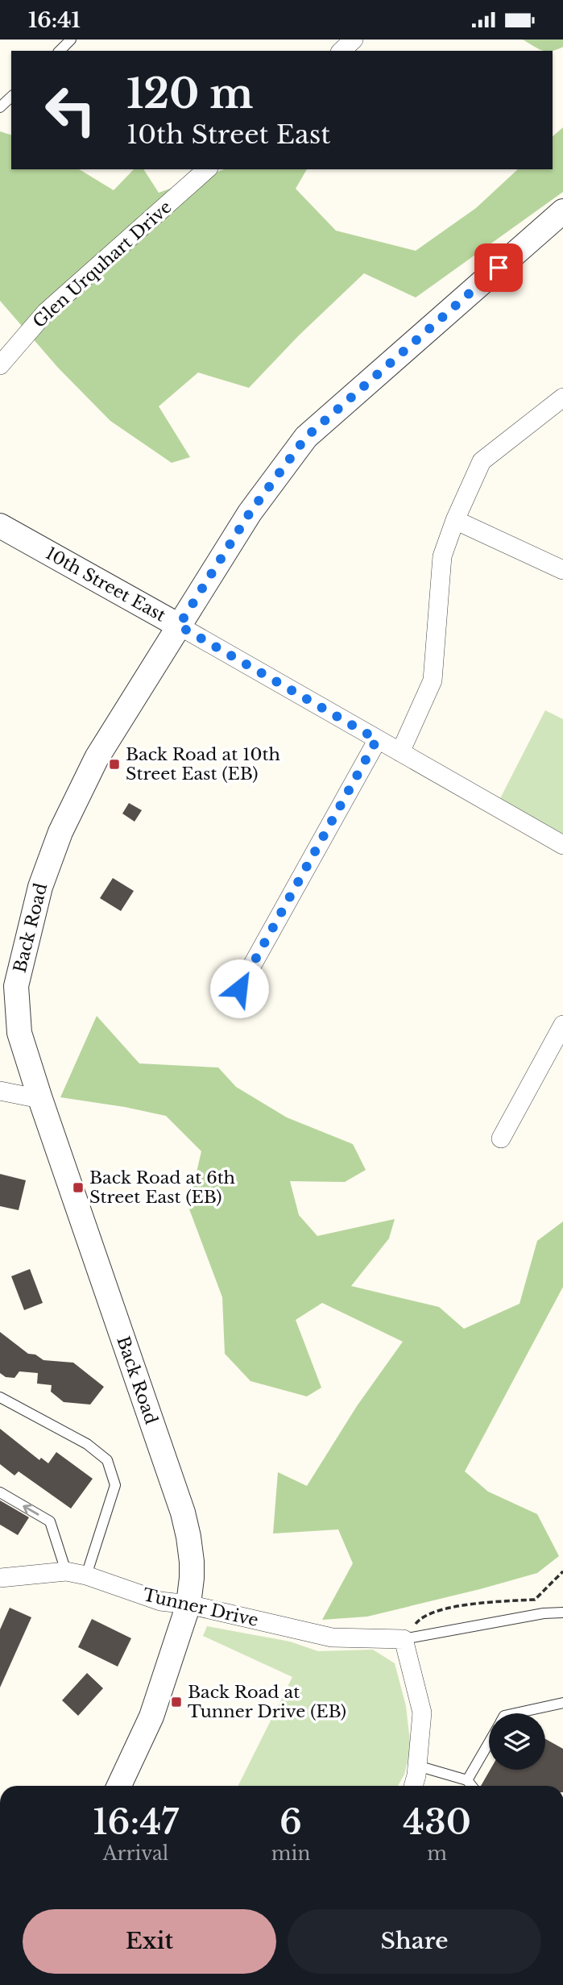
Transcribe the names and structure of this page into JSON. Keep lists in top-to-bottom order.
{
  "streets": {
    "street": [
      "Glen Urquhart Drive",
      "10th Street East",
      "Back Road",
      "Tunner Drive"
    ]
  },
  "crossings": [
    ["10th Street East", "Back Road"],
    ["Back Road", "Tunner Drive"]
  ],
  "places": {
    "transit": ["Back Road at 10th Street East (EB)", "Back Road at 6th Street East (EB)", "Back Road at Tunner Drive (EB)"]
  },
  "page": {
    "status": "16:41",
    "turn": ["120 m", "10th Street East"],
    "eta": [
      "16:47",
      "Arrival",
      "6",
      "min",
      "430",
      "m"
    ],
    "buttons": ["Exit", "Share"]
  }
}
